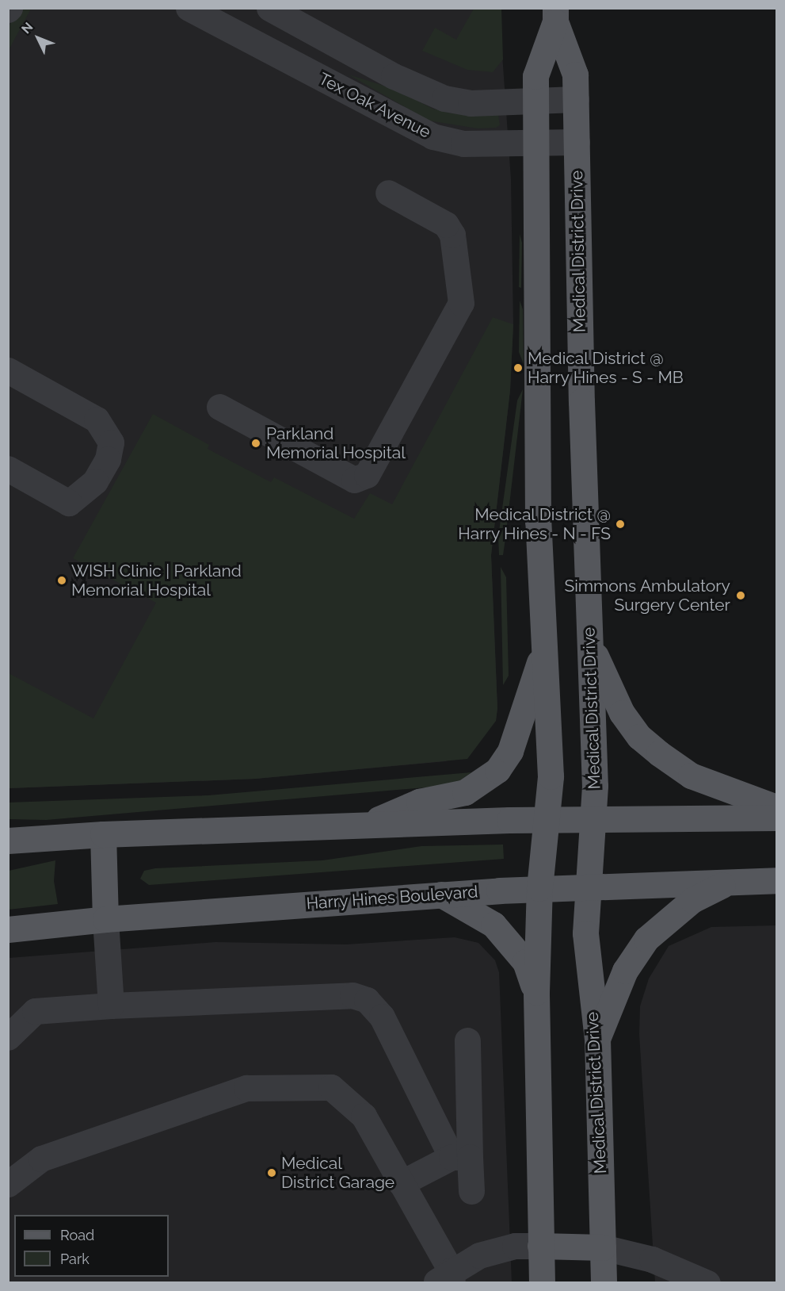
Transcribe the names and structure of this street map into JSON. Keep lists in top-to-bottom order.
{
  "streets": {
    "main road": ["Medical District Drive", "Harry Hines Boulevard"],
    "street": ["Tex Oak Avenue"]
  },
  "crossings": [
    ["Tex Oak Avenue", "Medical District Drive"],
    ["Medical District Drive", "Harry Hines Boulevard"]
  ],
  "places": [
    "Medical District @ Harry Hines - S - MB",
    "Parkland Memorial Hospital",
    "Medical District @ Harry Hines - N - FS",
    "WISH Clinic | Parkland Memorial Hospital",
    "Simmons Ambulatory Surgery Center",
    "Medical District Garage"
  ],
  "legend": ["Road", "Park"],
  "north": "top left"
}
